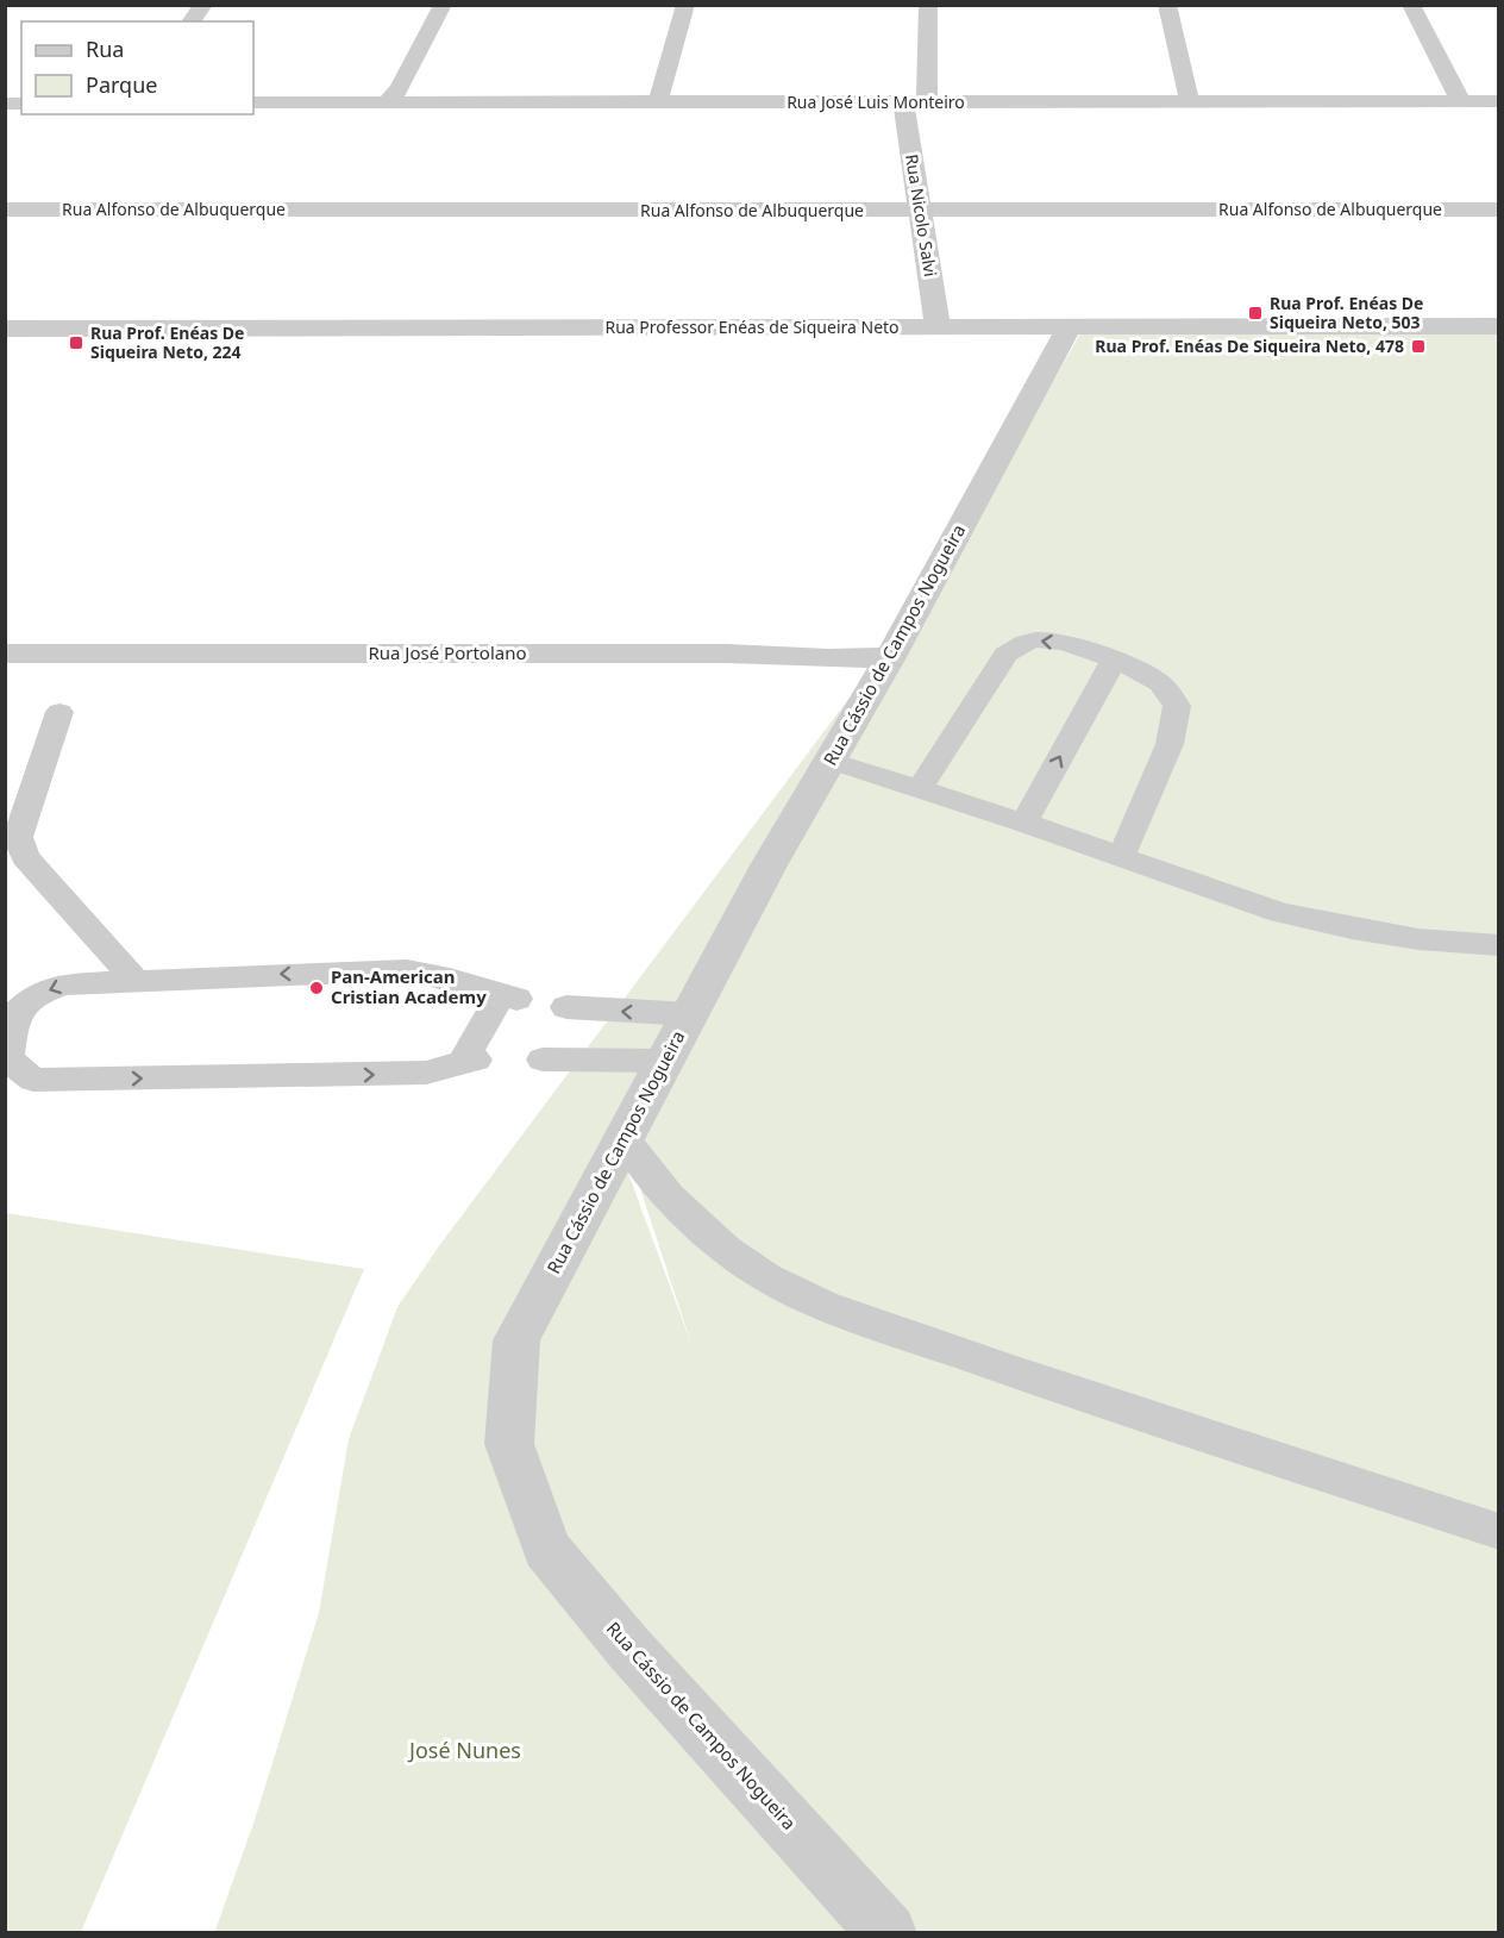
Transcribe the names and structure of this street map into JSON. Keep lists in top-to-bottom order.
{
  "streets": {
    "street": [
      "Rua José Luis Monteiro",
      "Rua Alfonso de Albuquerque",
      "Rua Nicolo Salvi",
      "Rua Professor Enéas de Siqueira Neto",
      "Rua Cássio de Campos Nogueira",
      "Rua José Portolano"
    ]
  },
  "crossings": [
    ["Rua José Luis Monteiro", "Rua Nicolo Salvi"],
    ["Rua Alfonso de Albuquerque", "Rua Nicolo Salvi"],
    ["Rua Nicolo Salvi", "Rua Professor Enéas de Siqueira Neto"],
    ["Rua Professor Enéas de Siqueira Neto", "Rua Cássio de Campos Nogueira"],
    ["Rua Cássio de Campos Nogueira", "Rua José Portolano"]
  ],
  "parks": ["José Nunes"],
  "places": {
    "transit": ["Rua Prof. Enéas De Siqueira Neto, 503", "Rua Prof. Enéas De Siqueira Neto, 224", "Rua Prof. Enéas De Siqueira Neto, 478"],
    "other": ["Pan-American Cristian Academy"]
  },
  "legend": ["Rua", "Parque"]
}
